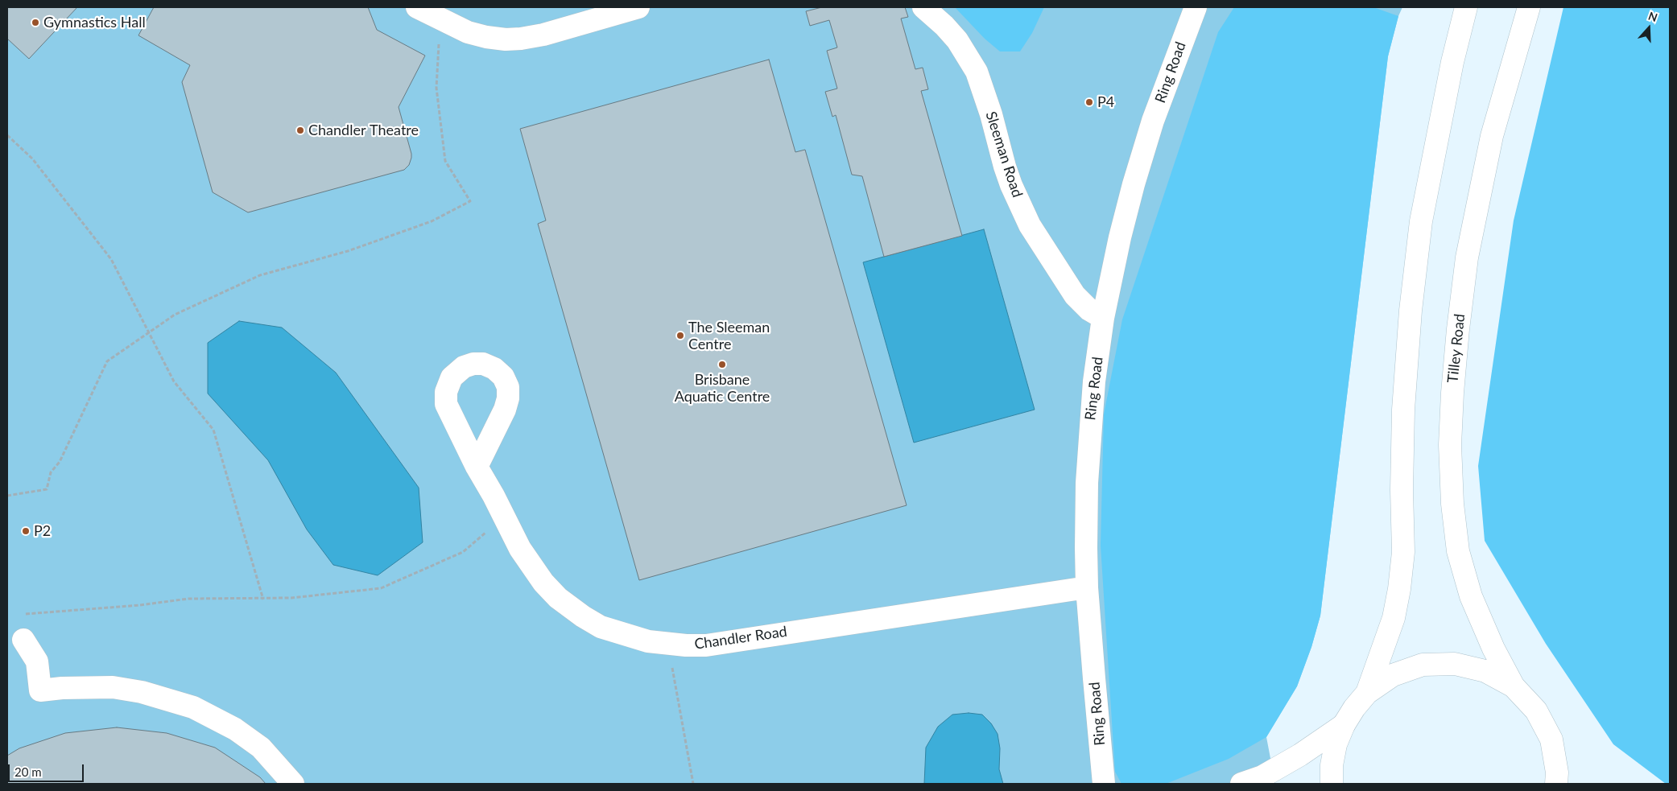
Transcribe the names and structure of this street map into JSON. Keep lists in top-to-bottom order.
{
  "streets": {
    "main road": [
      "Ring Road",
      "Sleeman Road",
      "Tilley Road",
      "Chandler Road"
    ]
  },
  "crossings": [
    ["Ring Road", "Sleeman Road"],
    ["Ring Road", "Chandler Road"]
  ],
  "places": [
    "Gymnastics Hall",
    "P4",
    "Chandler Theatre",
    "The Sleeman Centre",
    "Brisbane Aquatic Centre",
    "P2"
  ],
  "scale_bar": "20 m",
  "north": "top"
}
